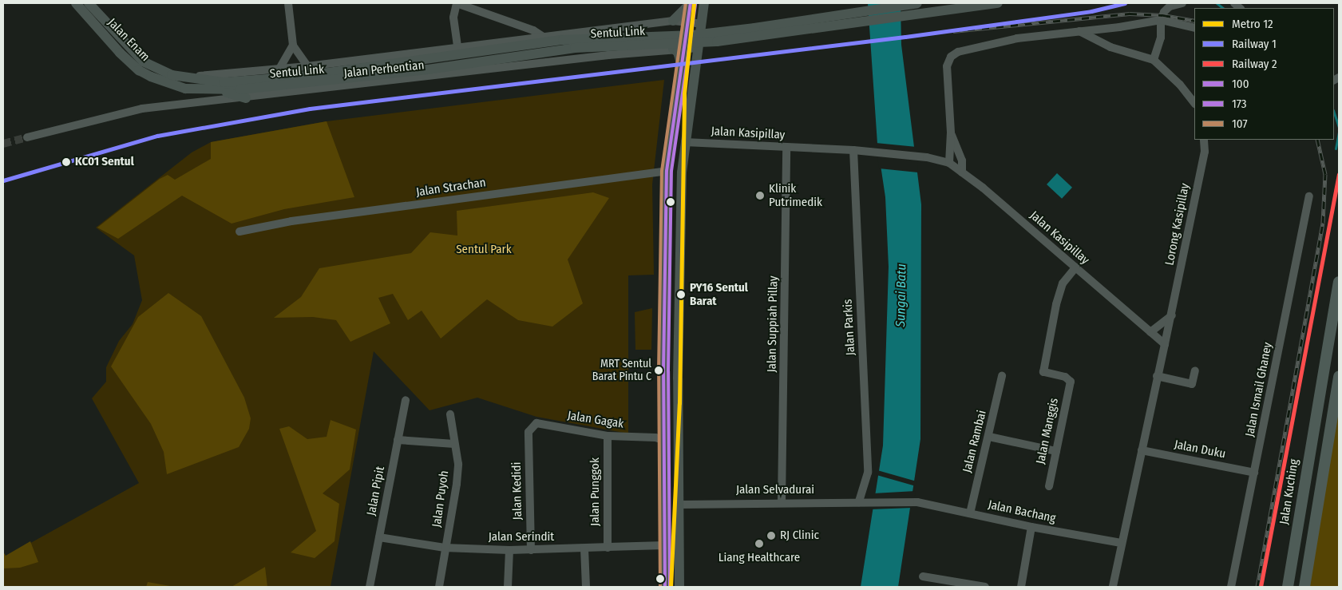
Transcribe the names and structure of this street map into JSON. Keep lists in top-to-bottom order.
{
  "streets": {
    "highway": ["Jalan Kuching"],
    "main road": ["Sentul Link", "Jalan Enam"],
    "street": [
      "Jalan Perhentian",
      "Jalan Kasipillay",
      "Jalan Strachan",
      "Lorong Kasipillay",
      "Jalan Suppiah Pillay",
      "Jalan Parkis",
      "Jalan Ismail Ghaney",
      "Jalan Gagak",
      "Jalan Manggis",
      "Jalan Rambai",
      "Jalan Duku",
      "Jalan Selvadurai",
      "Jalan Pipit",
      "Jalan Kedidi",
      "Jalan Punggok",
      "Jalan Puyoh",
      "Jalan Bachang",
      "Jalan Serindit"
    ]
  },
  "crossings": [
    ["Sentul Link", "Jalan Enam"],
    ["Jalan Enam", "Jalan Perhentian"],
    ["Jalan Kasipillay", "Lorong Kasipillay"],
    ["Jalan Kasipillay", "Jalan Suppiah Pillay"],
    ["Jalan Kasipillay", "Jalan Parkis"],
    ["Jalan Kasipillay", "Jalan Manggis"],
    ["Jalan Suppiah Pillay", "Jalan Selvadurai"],
    ["Jalan Parkis", "Jalan Selvadurai"],
    ["Jalan Ismail Ghaney", "Jalan Duku"],
    ["Jalan Gagak", "Jalan Kedidi"],
    ["Jalan Gagak", "Jalan Punggok"],
    ["Jalan Rambai", "Jalan Bachang"],
    ["Jalan Selvadurai", "Jalan Bachang"],
    ["Jalan Pipit", "Jalan Serindit"],
    ["Jalan Kedidi", "Jalan Serindit"],
    ["Jalan Punggok", "Jalan Serindit"],
    ["Jalan Puyoh", "Jalan Serindit"]
  ],
  "water": ["Sungai Batu"],
  "parks": ["Sentul Park"],
  "places": [
    "KC01 Sentul",
    "Klinik Putrimedik",
    "PY16 Sentul Barat",
    "MRT Sentul Barat Pintu C",
    "RJ Clinic",
    "Liang Healthcare"
  ],
  "lines": [
    "metro line 12",
    "rail line 1",
    "transit line 100",
    "transit line 107",
    "transit line 173",
    "rail line 2"
  ],
  "legend": [
    "Metro 12",
    "Railway 1",
    "Railway 2",
    "100",
    "173",
    "107"
  ]
}
